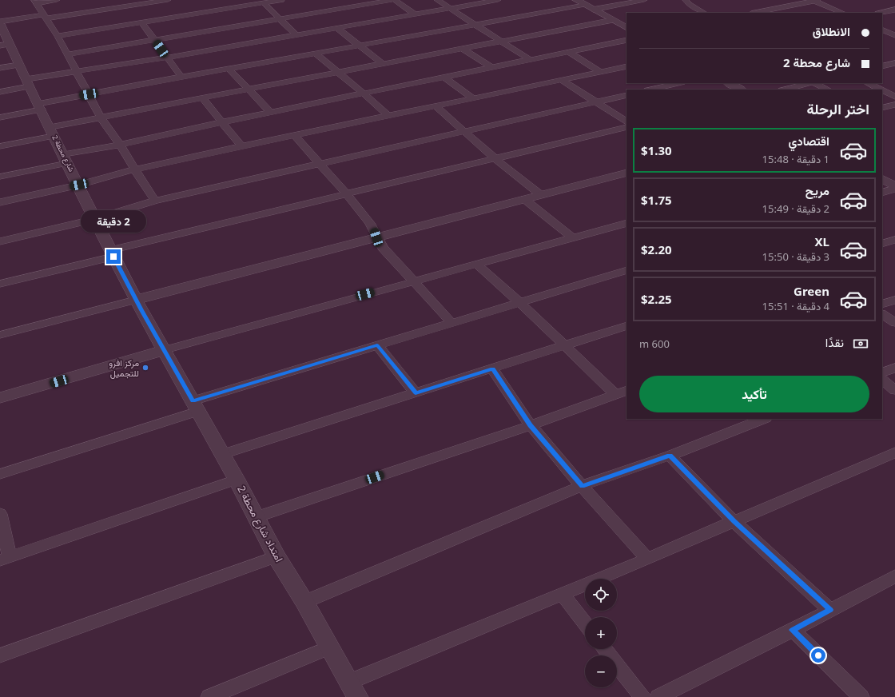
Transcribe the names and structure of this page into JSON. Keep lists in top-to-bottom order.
{
  "streets": {
    "street": ["شارع محطة 2", "امتداد شارع محطة 2"]
  },
  "crossings": [
    ["شارع محطة 2", "امتداد شارع محطة 2"]
  ],
  "places": ["مركز افرو للتجميل"],
  "page": {
    "banner": ["الانطلاق", "شارع محطة 2"],
    "heading": "اختر الرحلة",
    "list": [
      {
        "name": "اقتصادي",
        "note": "1 دقيقة · 15:48",
        "value": "$1.30"
      },
      {
        "name": "مريح",
        "note": "2 دقيقة · 15:49",
        "value": "$1.75"
      },
      {
        "name": "XL",
        "note": "3 دقيقة · 15:50",
        "value": "$2.20"
      },
      {
        "name": "Green",
        "note": "4 دقيقة · 15:51",
        "value": "$2.25"
      }
    ],
    "bubble": "2 دقيقة",
    "pay": ["نقدًا", "600 m"],
    "buttons": "تأكيد",
    "map_buttons": ["+", "−"]
  }
}
